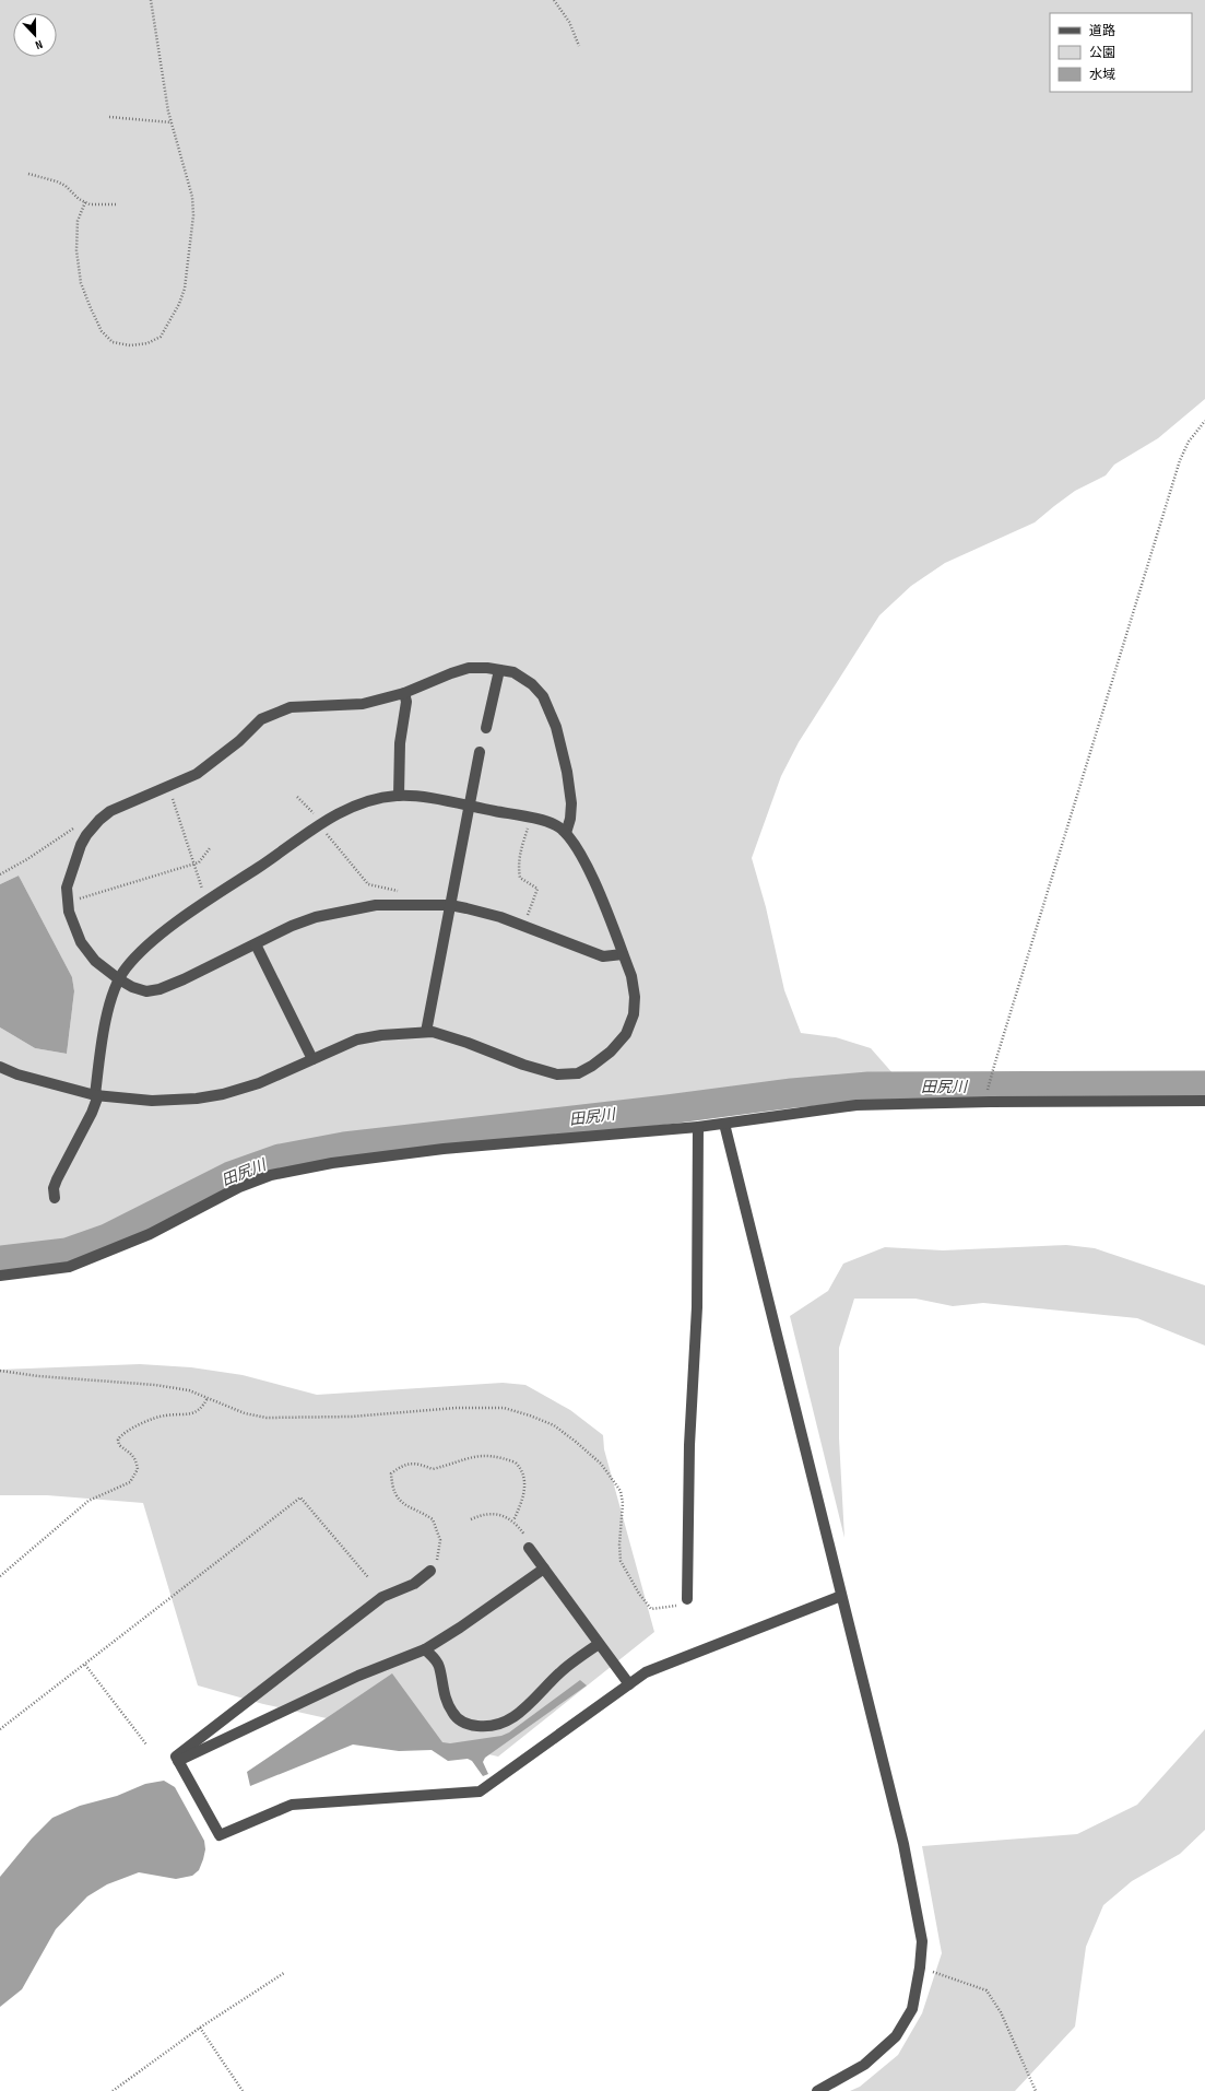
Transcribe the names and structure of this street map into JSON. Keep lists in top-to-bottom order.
{
  "water": ["田尻川"],
  "legend": ["道路", "公園", "水域"],
  "north": "bottom"
}
